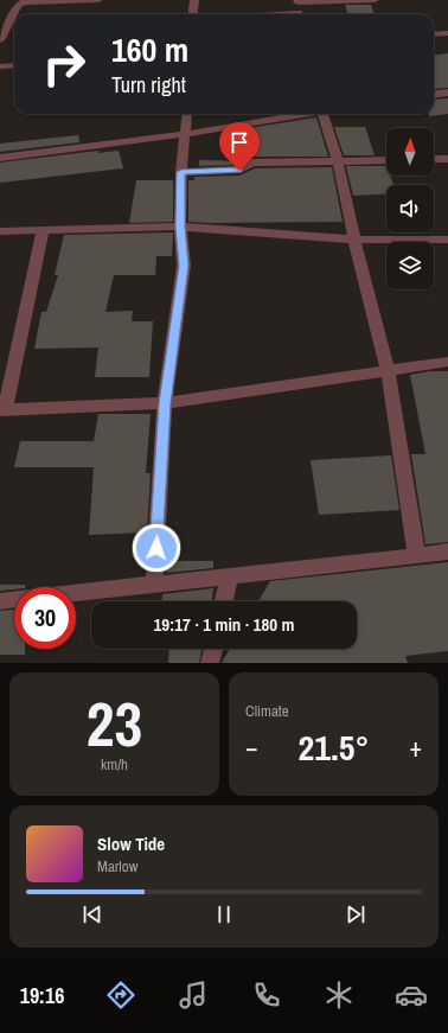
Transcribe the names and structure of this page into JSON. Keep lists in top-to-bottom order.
{
  "north": "top",
  "page": {
    "turn": ["160 m", "Turn right"],
    "limit": "30",
    "trip": "19:17 · 1 min · 180 m",
    "tile": [
      ["23", "km/h"],
      "Climate"
    ],
    "heat": ["−", "21.5°", "+"],
    "song": ["Slow Tide", "Marlow"],
    "tabs": "19:16"
  }
}
